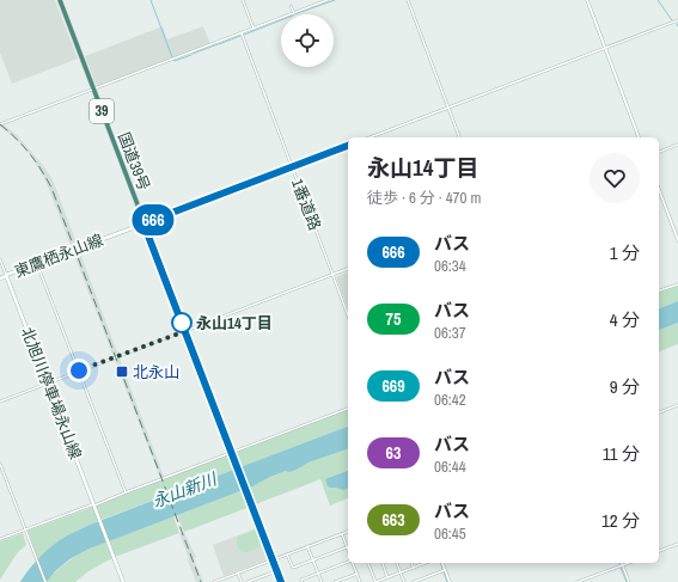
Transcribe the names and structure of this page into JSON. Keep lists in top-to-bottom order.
{
  "streets": {
    "highway": ["39", "国道39号"],
    "main road": ["東鷹栖永山線", "北旭川停車場永山線"],
    "street": ["1番道路"]
  },
  "crossings": [
    ["39", "国道39号"],
    ["国道39号", "東鷹栖永山線"],
    ["東鷹栖永山線", "北旭川停車場永山線"]
  ],
  "water": ["永山新川"],
  "places": {
    "other": ["永山14丁目"],
    "transit": ["北永山"]
  },
  "lines": ["bus line 666"],
  "page": {
    "on_map": "666",
    "heading": ["永山14丁目", "徒歩 · 6 分 · 470 m"],
    "list": [
      {
        "mark": "666",
        "name": "バス",
        "note": "06:34",
        "value": "1 分"
      },
      {
        "mark": "75",
        "name": "バス",
        "note": "06:37",
        "value": "4 分"
      },
      {
        "mark": "669",
        "name": "バス",
        "note": "06:42",
        "value": "9 分"
      },
      {
        "mark": "63",
        "name": "バス",
        "note": "06:44",
        "value": "11 分"
      },
      {
        "mark": "663",
        "name": "バス",
        "note": "06:45",
        "value": "12 分"
      }
    ]
  }
}
